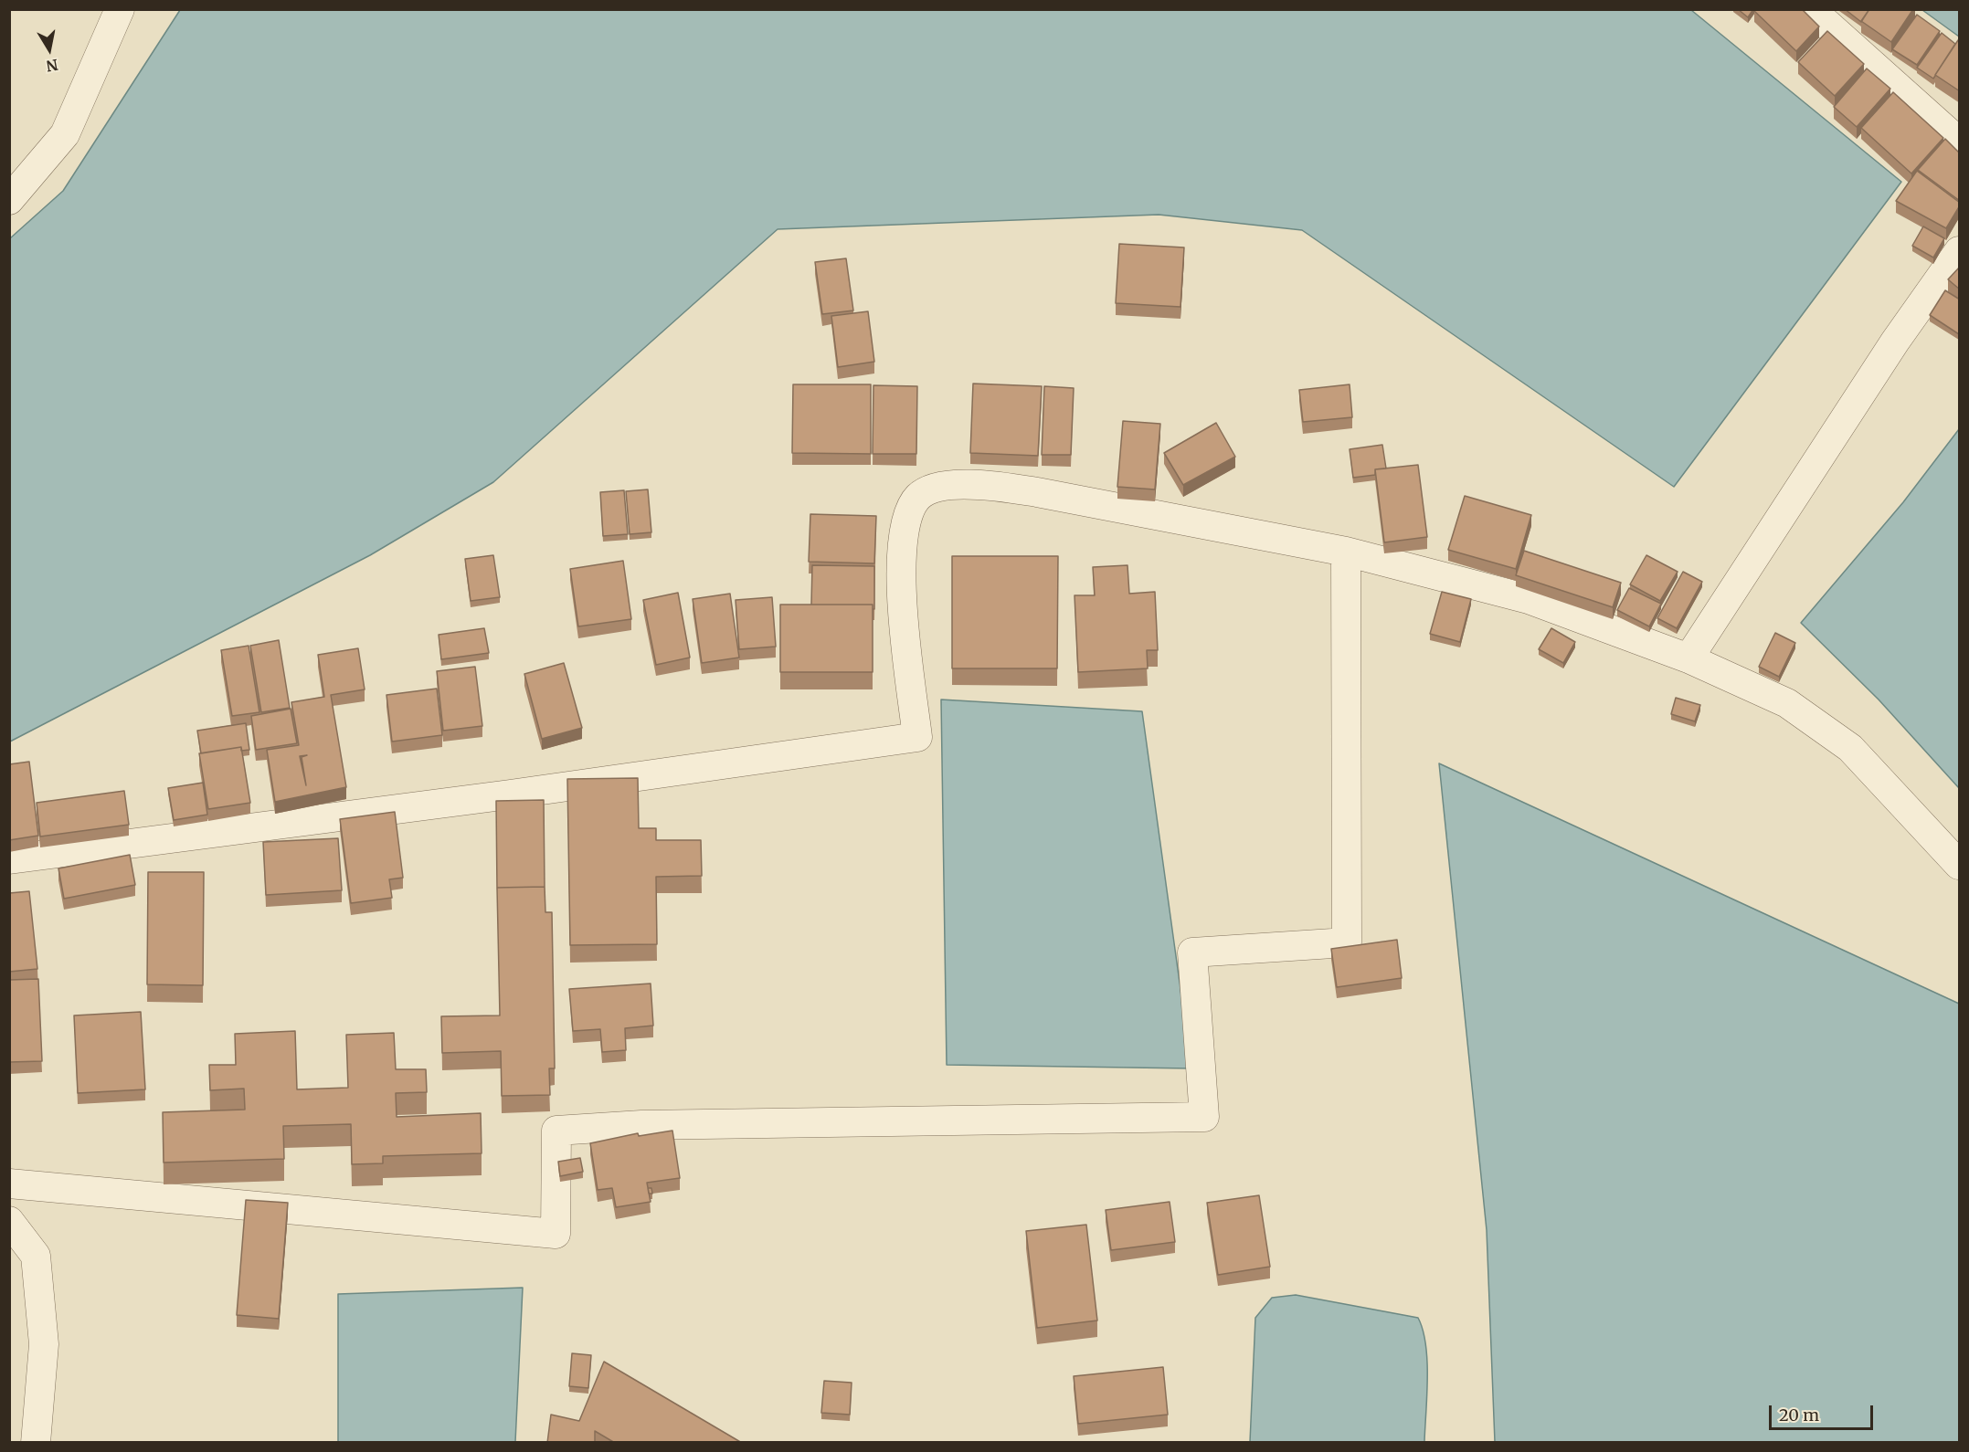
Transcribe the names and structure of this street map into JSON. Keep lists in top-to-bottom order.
{
  "scale_bar": "20 m",
  "north": "bottom"
}
